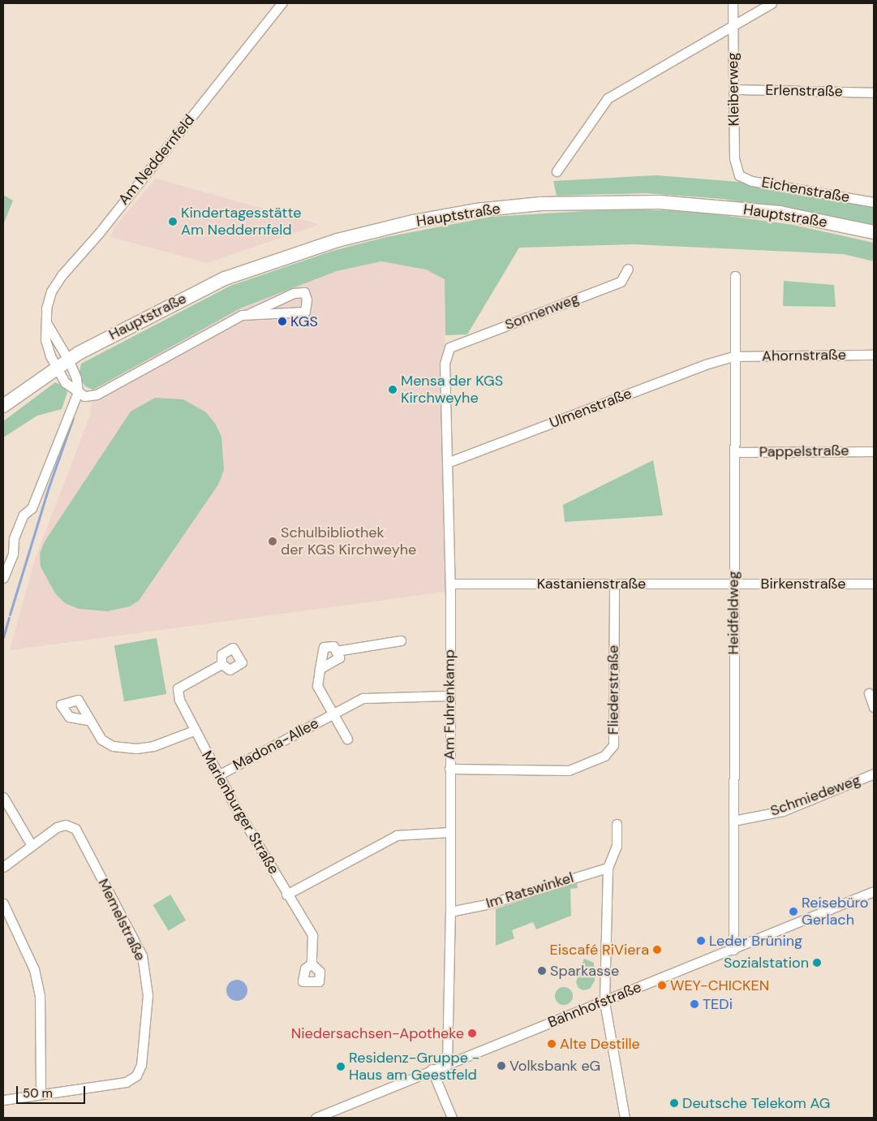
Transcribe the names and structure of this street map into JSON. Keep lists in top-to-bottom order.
{
  "streets": {
    "main road": ["Hauptstraße"],
    "street": [
      "Kleiberweg",
      "Erlenstraße",
      "Am Neddernfeld",
      "Eichenstraße",
      "Sonnenweg",
      "Ahornstraße",
      "Ulmenstraße",
      "Pappelstraße",
      "Kastanienstraße",
      "Birkenstraße",
      "Heidfeldweg",
      "Fliederstraße",
      "Am Fuhrenkamp",
      "Madona-Allee",
      "Schmiedeweg",
      "Marienburger Straße",
      "Im Ratswinkel",
      "Memelstraße",
      "Bahnhofstraße"
    ]
  },
  "crossings": [
    ["Kleiberweg", "Erlenstraße"],
    ["Kleiberweg", "Eichenstraße"],
    ["Am Neddernfeld", "Hauptstraße"],
    ["Sonnenweg", "Am Fuhrenkamp"],
    ["Ahornstraße", "Ulmenstraße"],
    ["Ahornstraße", "Heidfeldweg"],
    ["Ulmenstraße", "Heidfeldweg"],
    ["Ulmenstraße", "Am Fuhrenkamp"],
    ["Pappelstraße", "Heidfeldweg"],
    ["Kastanienstraße", "Birkenstraße"],
    ["Kastanienstraße", "Heidfeldweg"],
    ["Kastanienstraße", "Fliederstraße"],
    ["Kastanienstraße", "Am Fuhrenkamp"],
    ["Birkenstraße", "Heidfeldweg"],
    ["Heidfeldweg", "Schmiedeweg"],
    ["Heidfeldweg", "Bahnhofstraße"],
    ["Fliederstraße", "Am Fuhrenkamp"],
    ["Am Fuhrenkamp", "Madona-Allee"],
    ["Am Fuhrenkamp", "Im Ratswinkel"],
    ["Am Fuhrenkamp", "Bahnhofstraße"],
    ["Madona-Allee", "Marienburger Straße"]
  ],
  "places": [
    "Kindertagesstätte Am Neddernfeld",
    "KGS",
    "Mensa der KGS Kirchweyhe",
    "Schulbibliothek der KGS Kirchweyhe",
    "Reisebüro Gerlach",
    "Leder Brüning",
    "Eiscafé RiViera",
    "Sozialstation",
    "Sparkasse",
    "WEY-CHICKEN",
    "TEDi",
    "Niedersachsen-Apotheke",
    "Alte Destille",
    "Volksbank eG",
    "Residenz-Gruppe - Haus am Geestfeld",
    "Deutsche Telekom AG"
  ],
  "scale_bar": "50 m"
}
